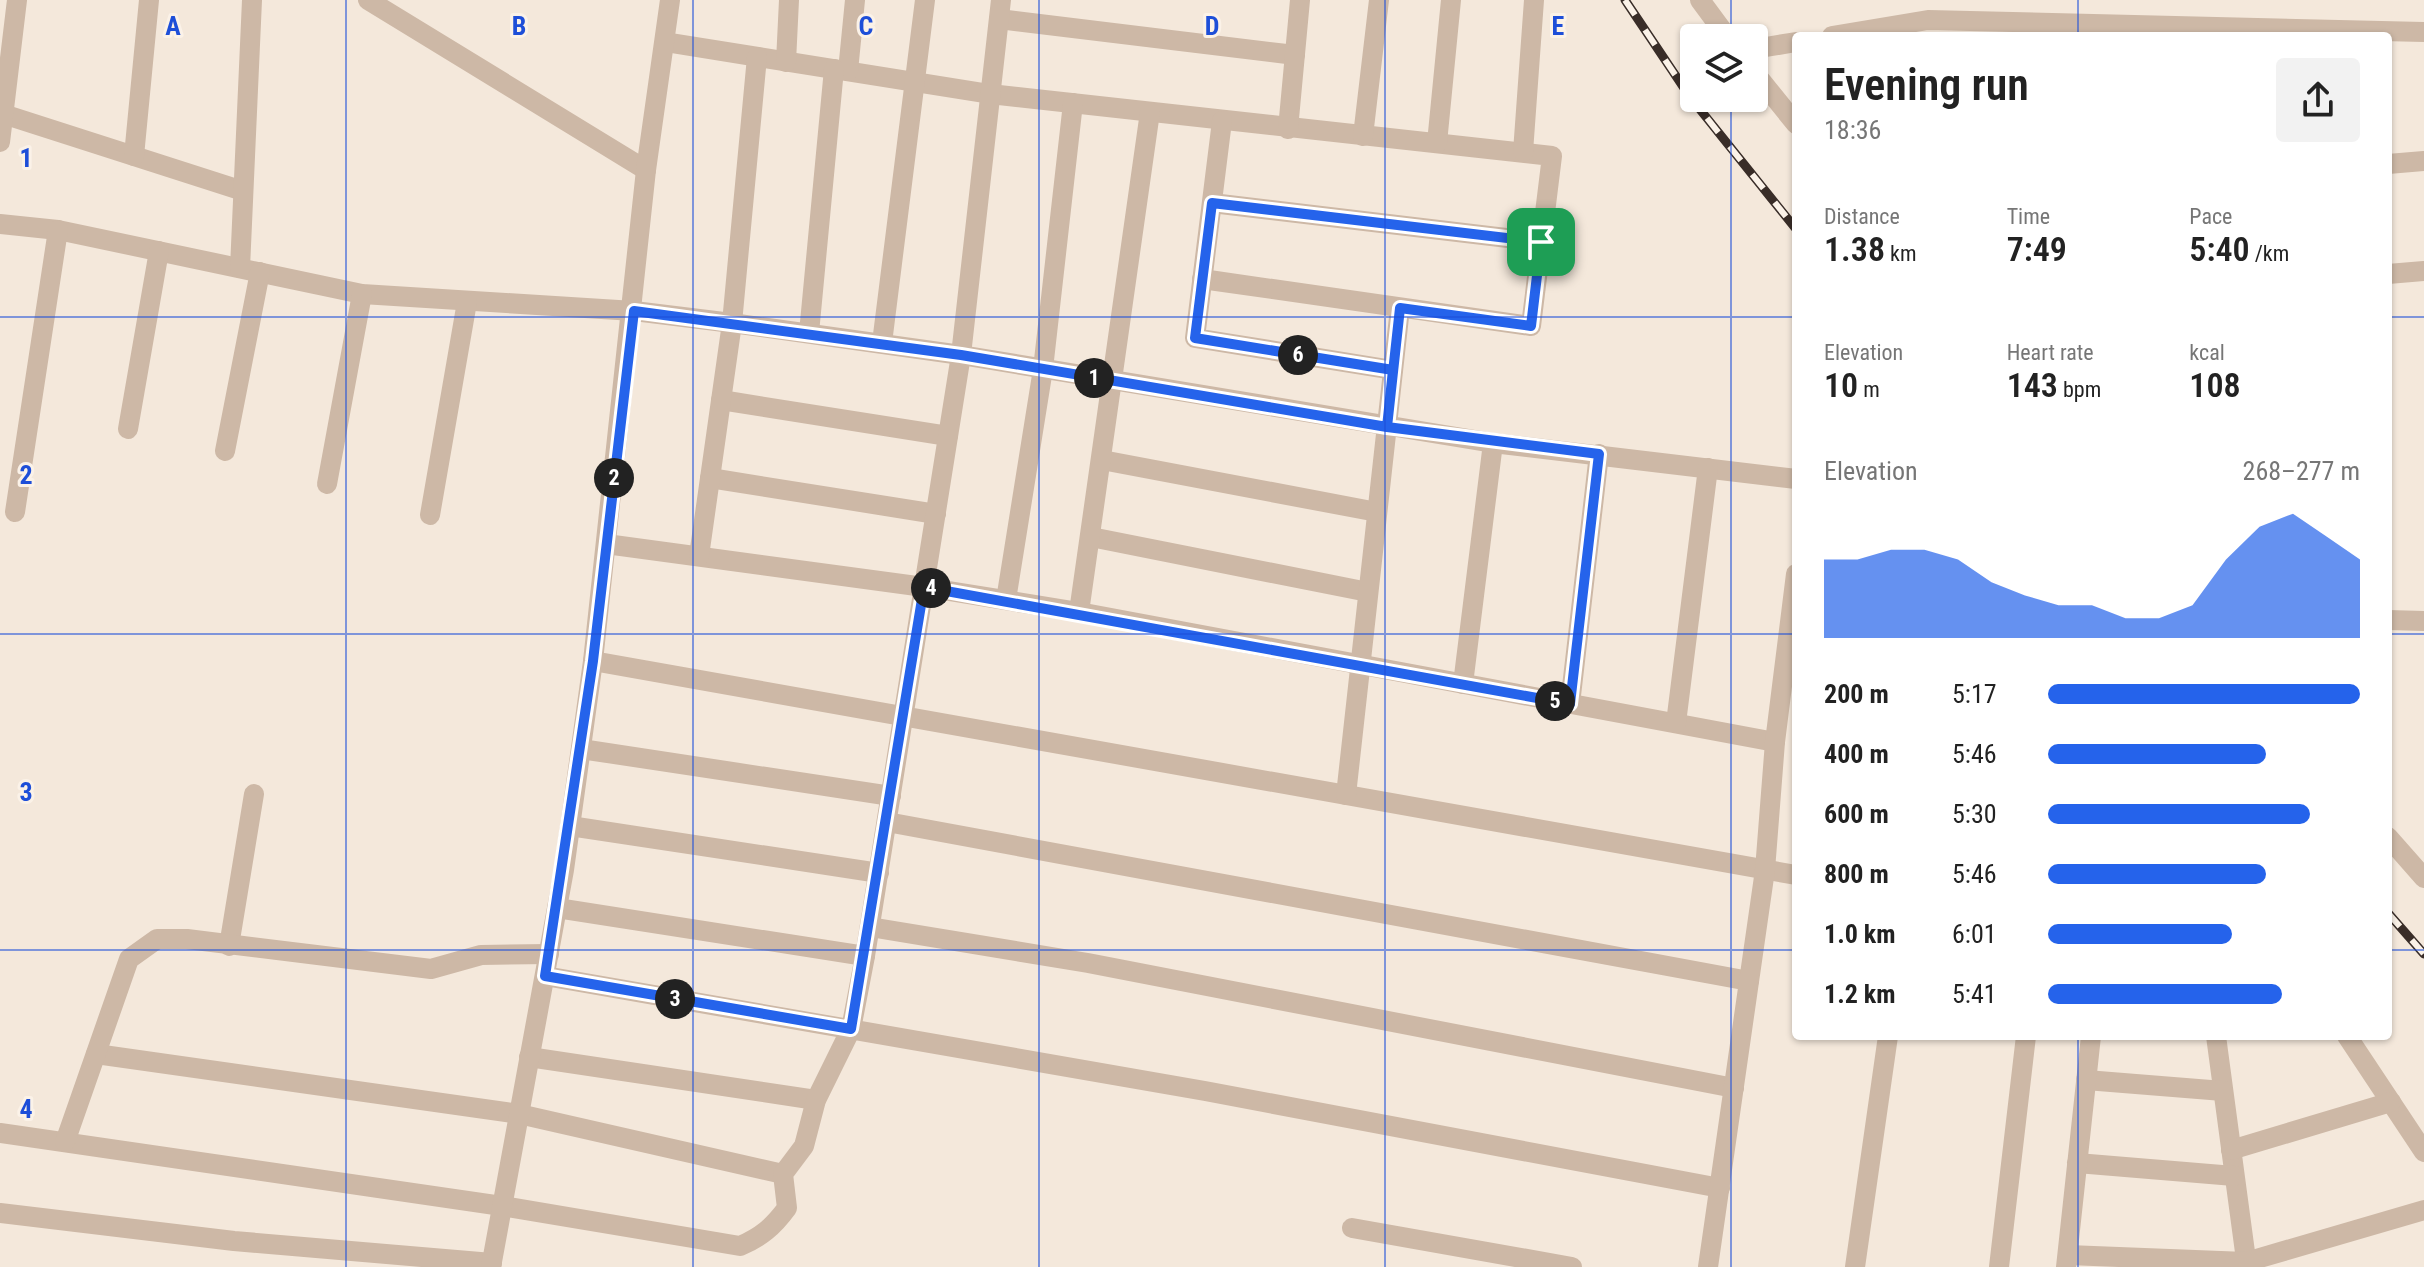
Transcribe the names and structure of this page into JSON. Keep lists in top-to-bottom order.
{
  "page": {
    "heading": ["Evening run", "18:36"],
    "stats": [
      ["Distance", "1.38 km"],
      ["Time", "7:49"],
      ["Pace", "5:40 /km"],
      ["Elevation", "10 m"],
      ["Heart rate", "143 bpm"],
      ["kcal", "108"]
    ],
    "pins": [
      "6",
      "1",
      "2",
      "4",
      "5",
      "3"
    ],
    "chart": ["Elevation", "268–277 m"],
    "list": [
      {
        "name": "200 m",
        "note": "5:17"
      },
      {
        "name": "400 m",
        "note": "5:46"
      },
      {
        "name": "600 m",
        "note": "5:30"
      },
      {
        "name": "800 m",
        "note": "5:46"
      },
      {
        "name": "1.0 km",
        "note": "6:01"
      },
      {
        "name": "1.2 km",
        "note": "5:41"
      }
    ]
  },
  "grid": {
    "columns": [
      "A",
      "B",
      "C",
      "D",
      "E"
    ],
    "rows": [
      "1",
      "2",
      "3",
      "4"
    ]
  }
}
